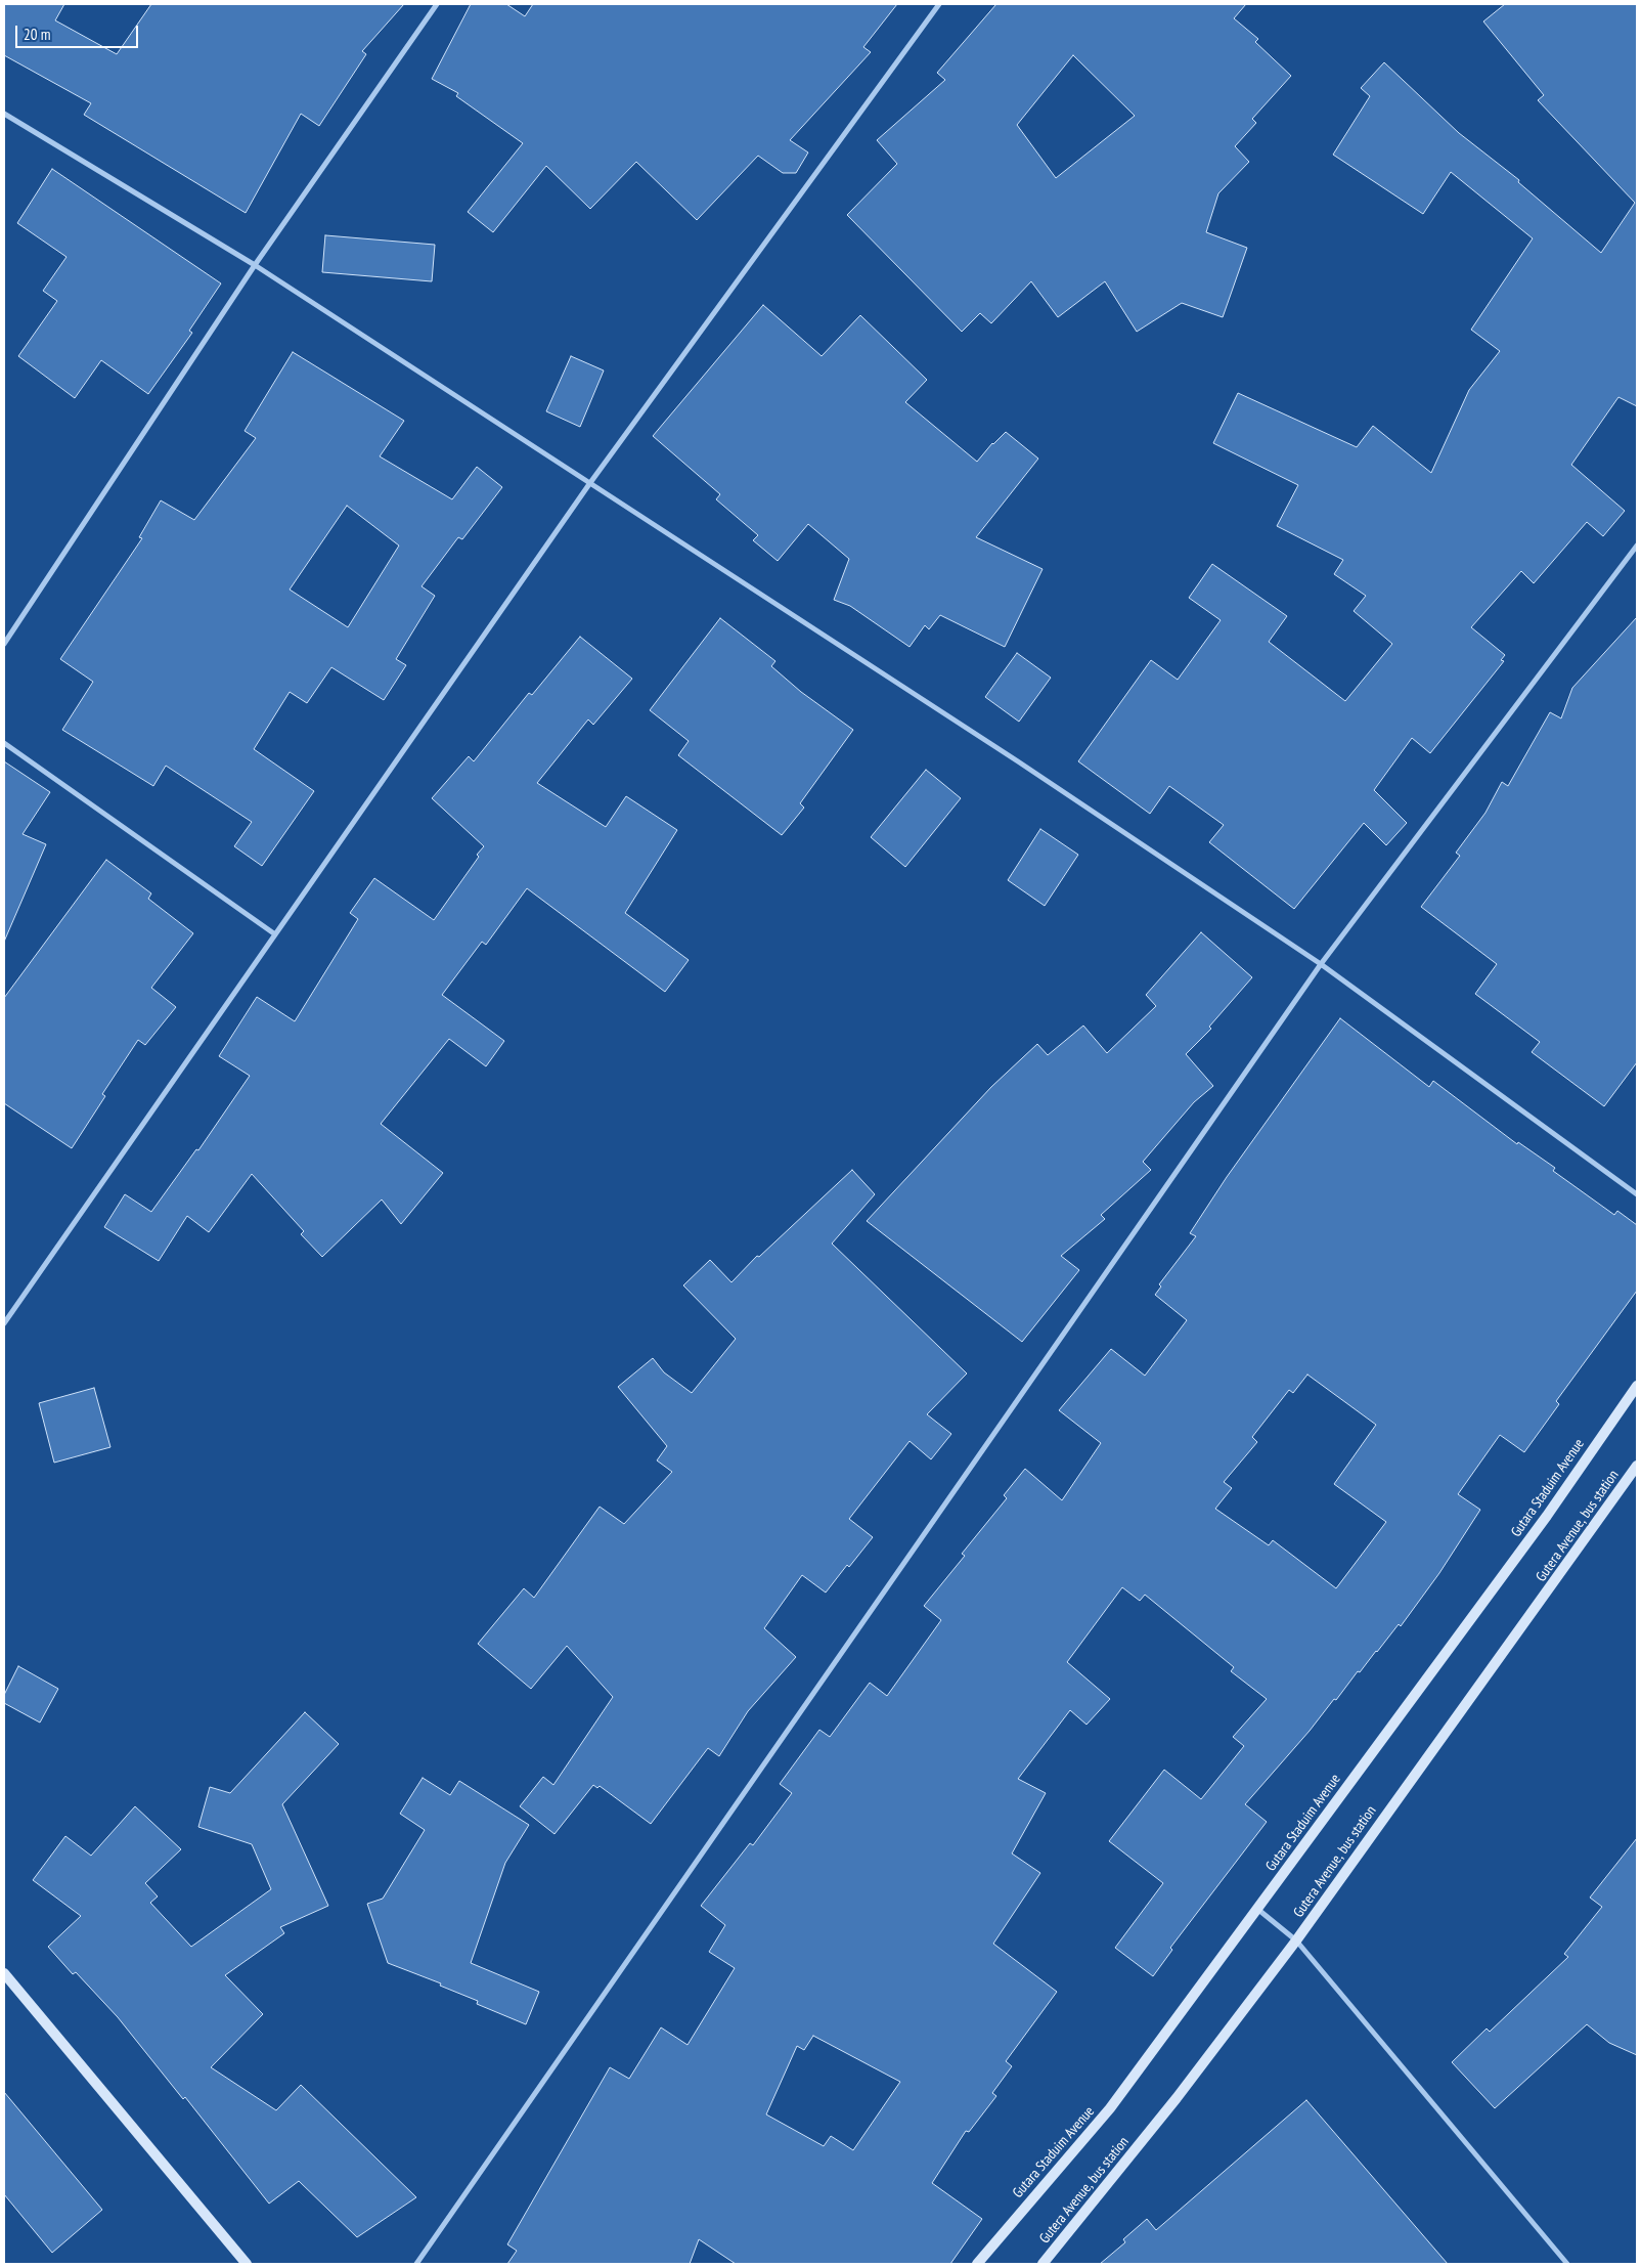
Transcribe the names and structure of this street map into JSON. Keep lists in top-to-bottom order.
{
  "streets": {
    "main road": ["Gutara Staduim Avenue", "Gutera Avenue, bus station"]
  },
  "scale_bar": "20 m"
}
